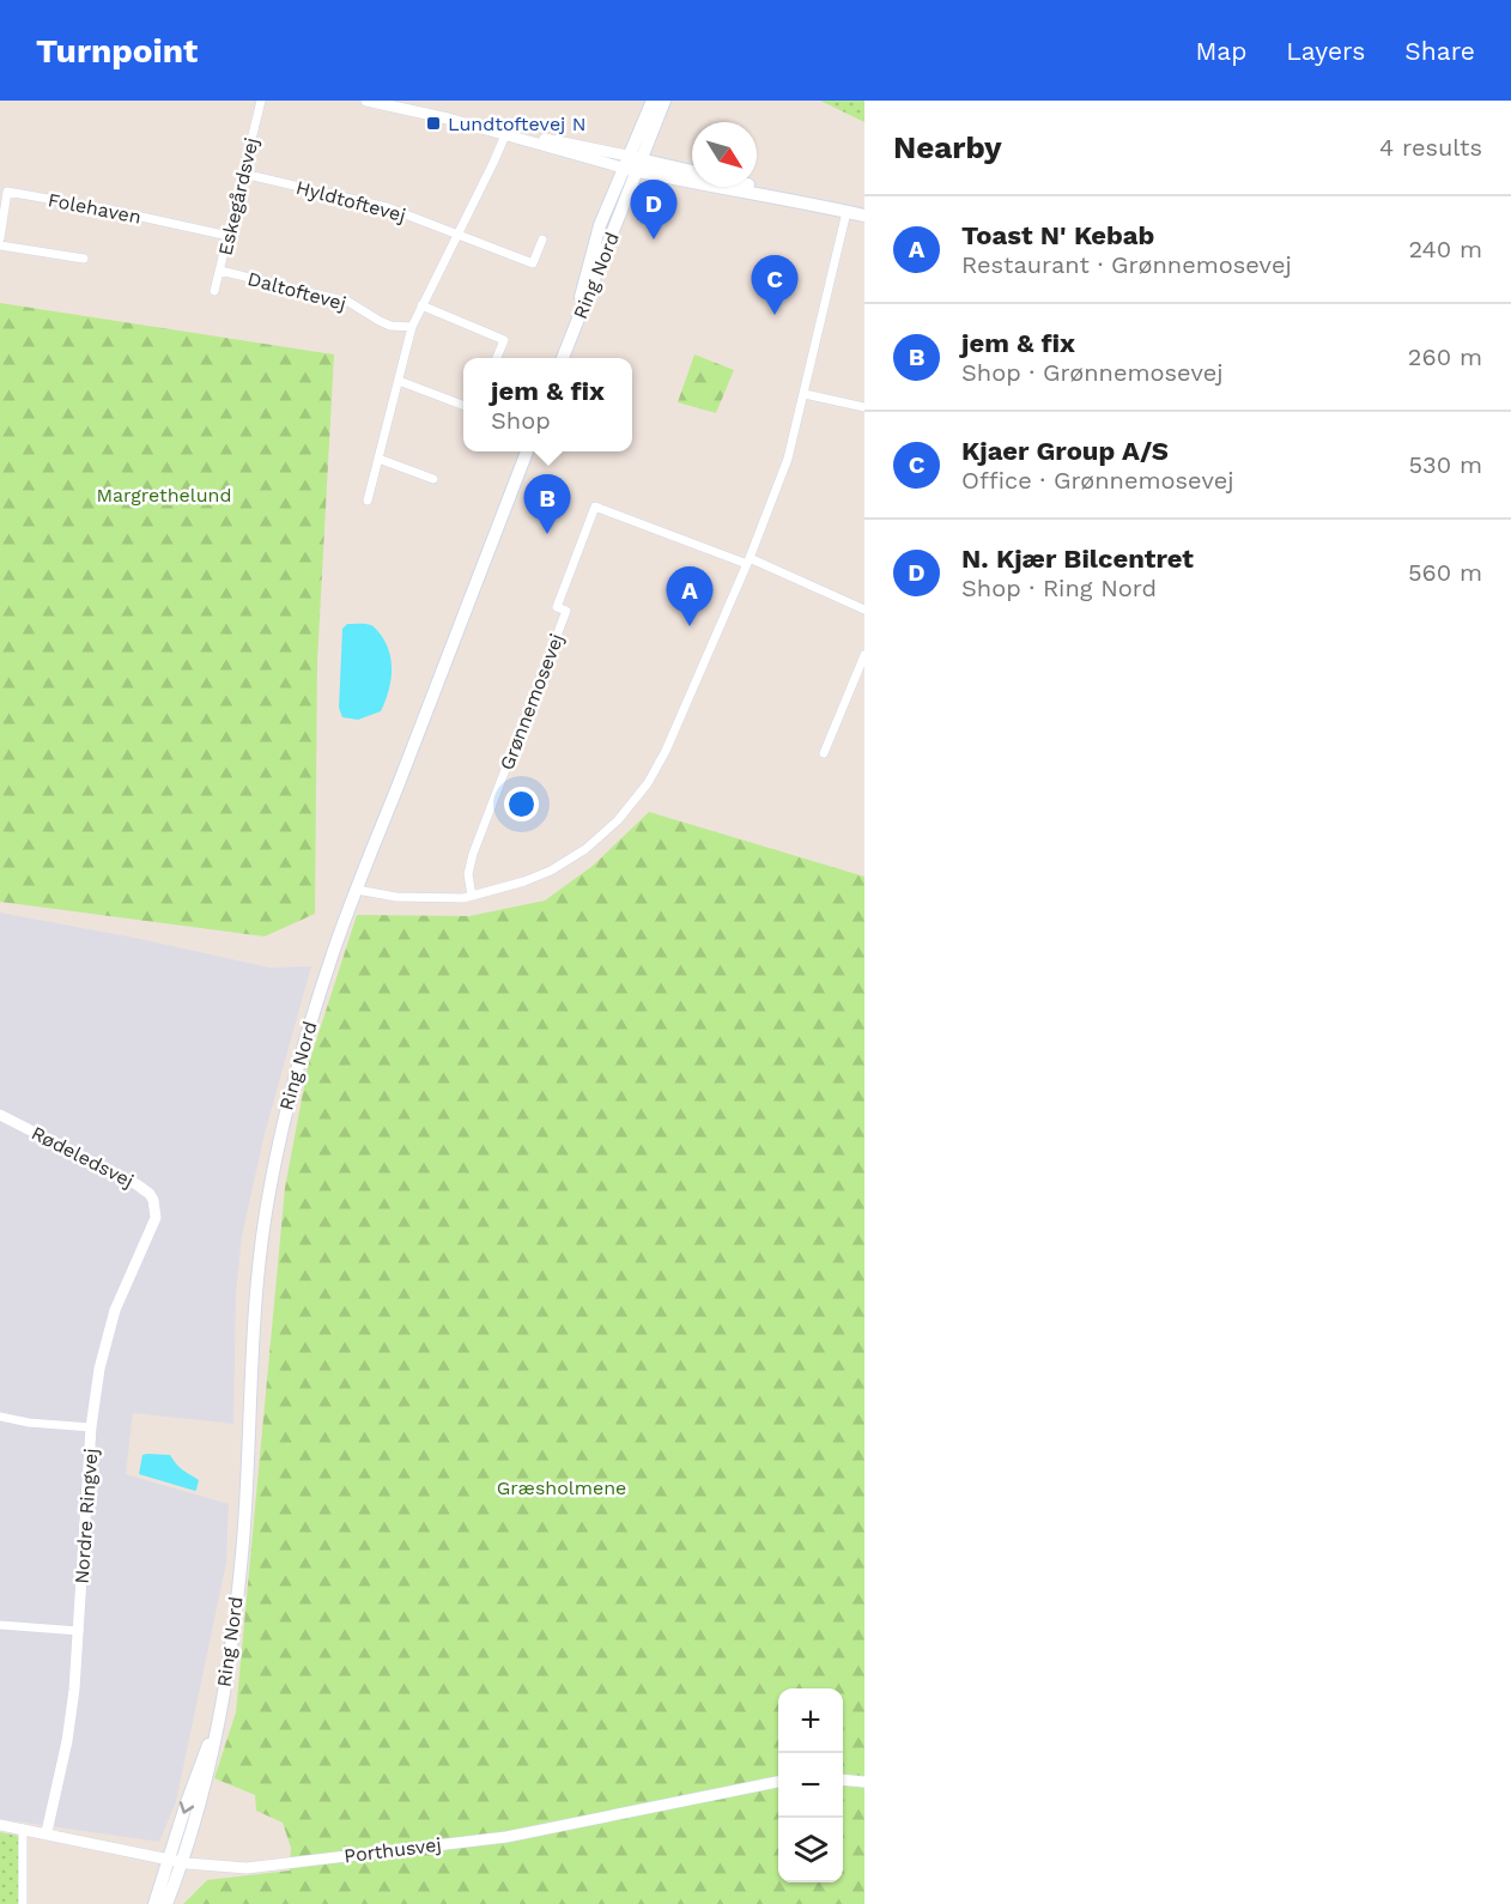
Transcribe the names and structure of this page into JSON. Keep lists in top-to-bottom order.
{
  "streets": {
    "main road": ["Ring Nord"],
    "street": [
      "Eskegårdsvej",
      "Hyldtoftevej",
      "Folehaven",
      "Daltoftevej",
      "Grønnemosevej",
      "Rødeledsvej",
      "Nordre Ringvej",
      "Porthusvej"
    ]
  },
  "crossings": [
    ["Eskegårdsvej", "Hyldtoftevej"],
    ["Eskegårdsvej", "Folehaven"],
    ["Eskegårdsvej", "Daltoftevej"],
    ["Ring Nord", "Porthusvej"],
    ["Rødeledsvej", "Nordre Ringvej"],
    ["Nordre Ringvej", "Porthusvej"]
  ],
  "parks": ["Margrethelund", "Græsholmene"],
  "places": {
    "transit": ["Lundtoftevej N"]
  },
  "north": "bottom right",
  "page": {
    "header": "Turnpoint",
    "nav": ["Map", "Layers", "Share"],
    "heading": ["Nearby", "4 results"],
    "pins": [
      "D",
      "C",
      "B",
      "A"
    ],
    "list": [
      {
        "mark": "A",
        "name": "Toast N' Kebab",
        "note": "Restaurant · Grønnemosevej",
        "value": "240 m"
      },
      {
        "mark": "B",
        "name": "jem & fix",
        "note": "Shop · Grønnemosevej",
        "value": "260 m"
      },
      {
        "mark": "C",
        "name": "Kjaer Group A/S",
        "note": "Office · Grønnemosevej",
        "value": "530 m"
      },
      {
        "mark": "D",
        "name": "N. Kjær Bilcentret",
        "note": "Shop · Ring Nord",
        "value": "560 m"
      }
    ],
    "popup": ["jem & fix", "Shop"],
    "map_buttons": ["+", "−"]
  }
}
